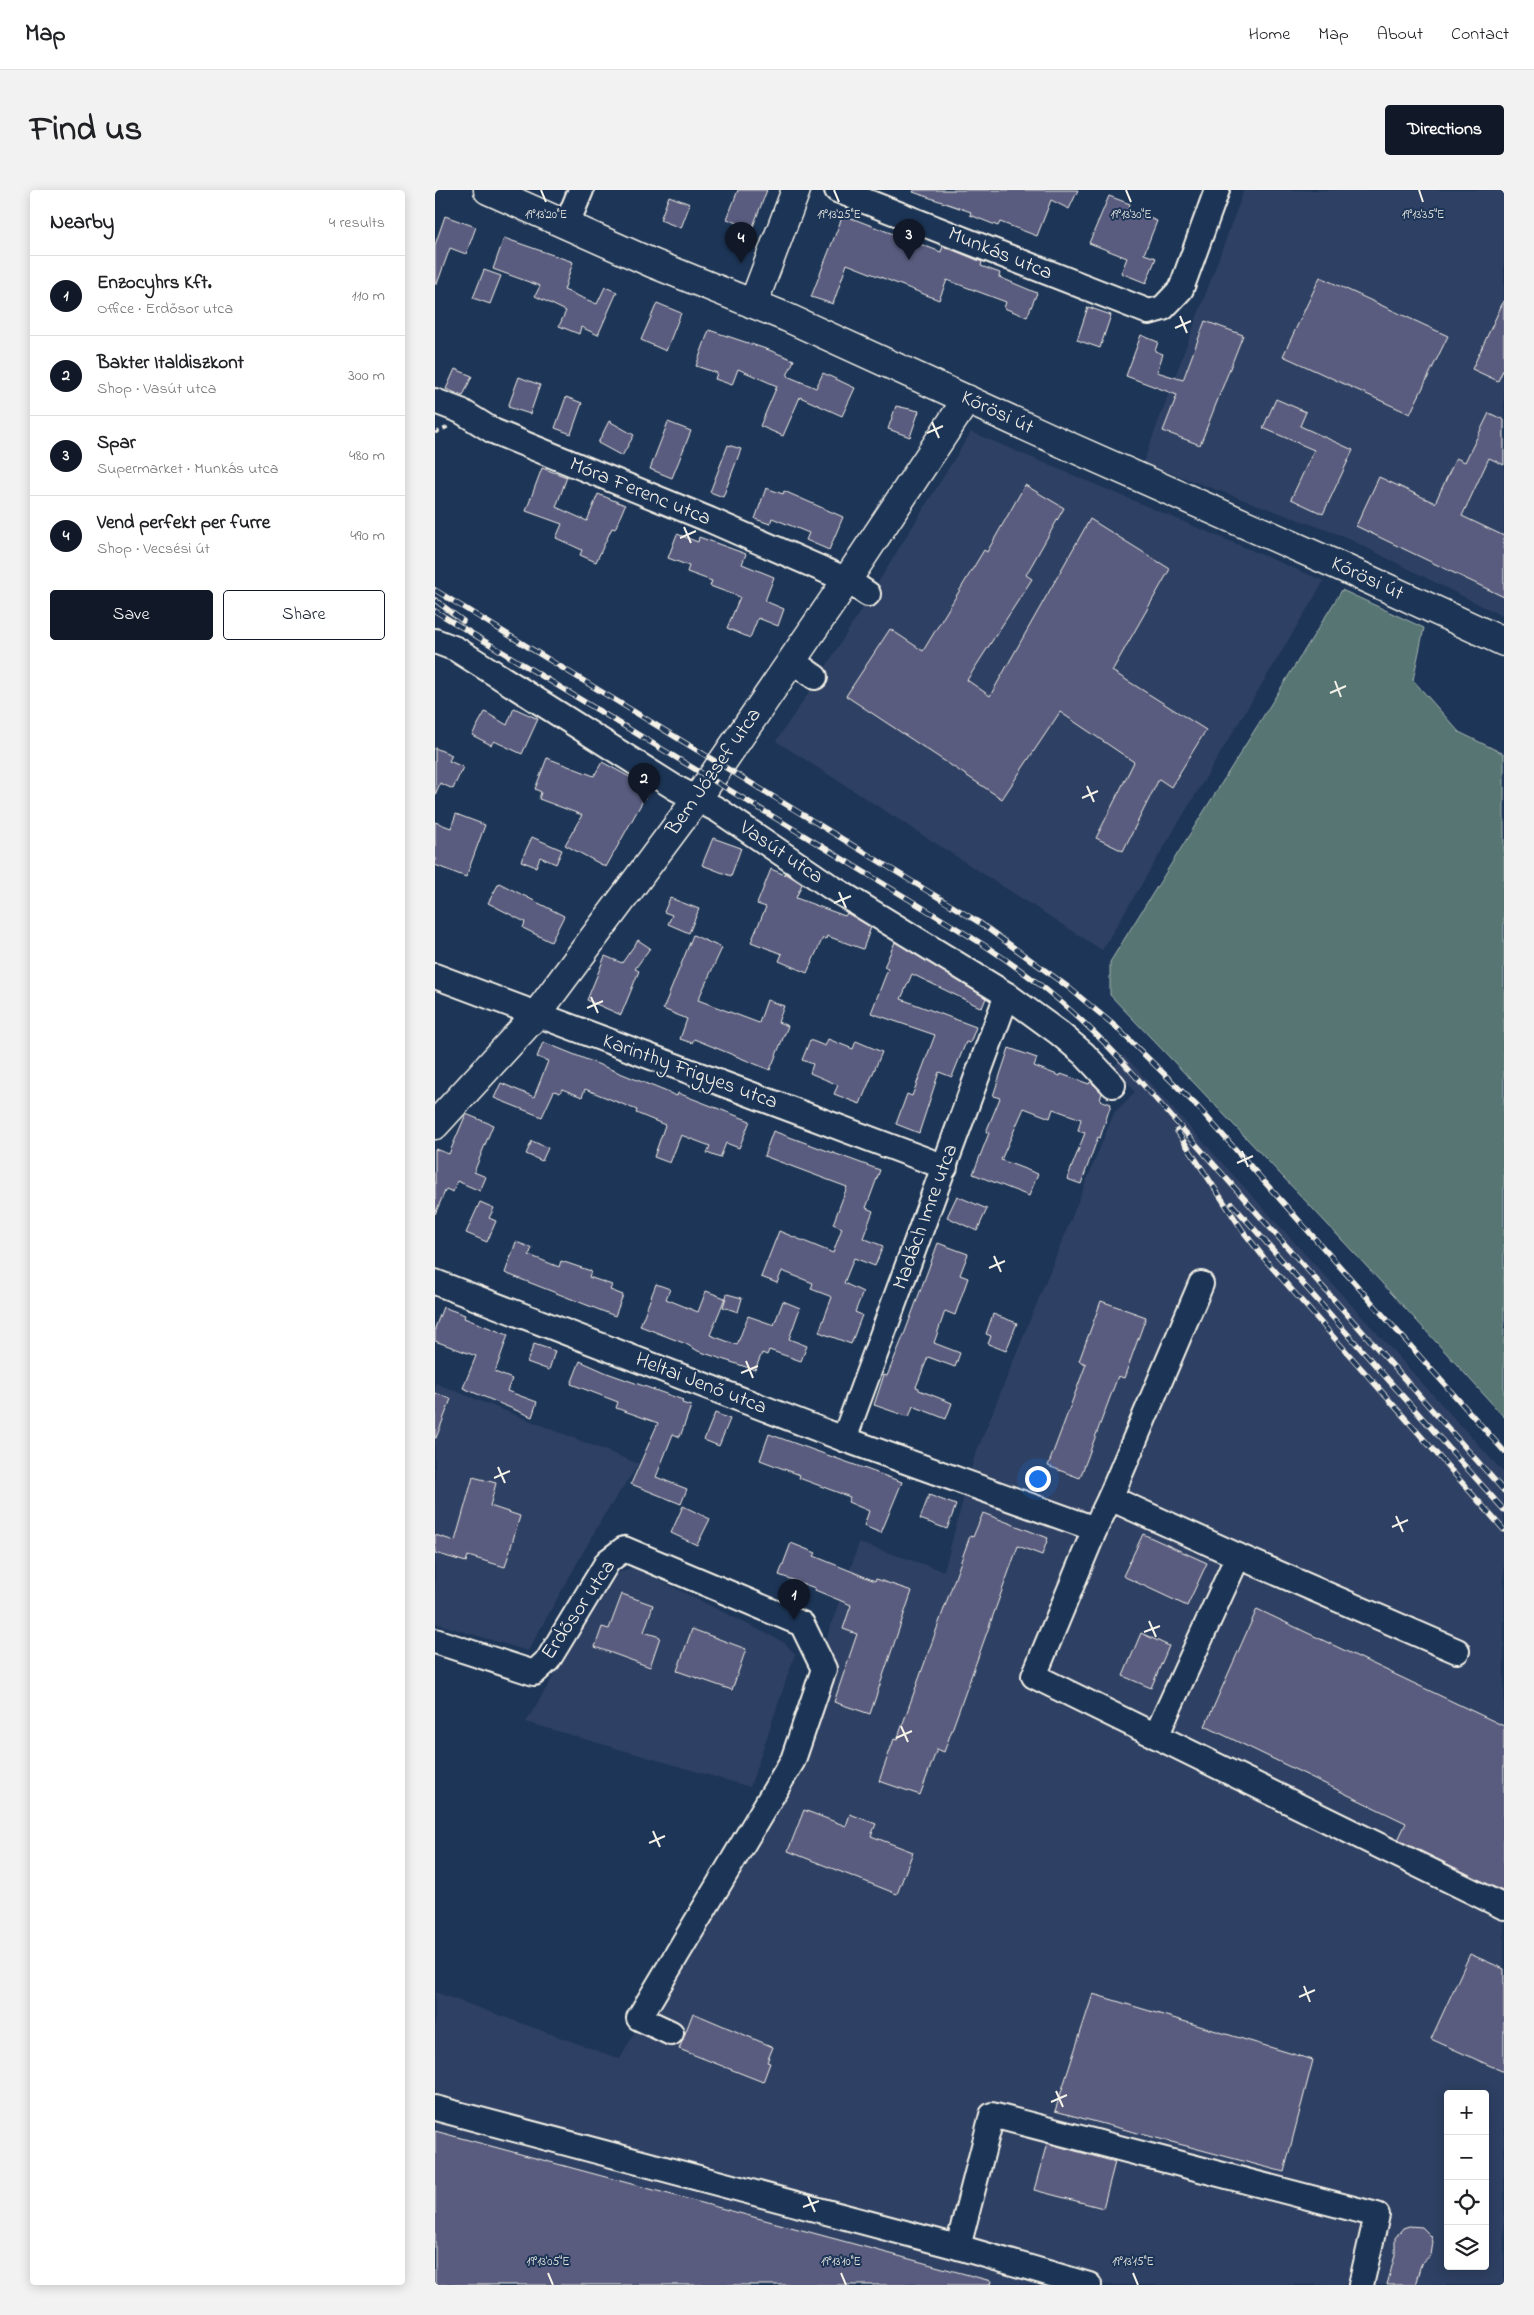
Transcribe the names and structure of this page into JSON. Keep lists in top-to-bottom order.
{
  "streets": {
    "main road": ["Kőrösi út", "Bem József utca"],
    "street": [
      "Munkás utca",
      "Móra Ferenc utca",
      "Vasút utca",
      "Karinthy Frigyes utca",
      "Madách Imre utca",
      "Heltai Jenő utca",
      "Erdősor utca"
    ]
  },
  "crossings": [
    ["Kőrösi út", "Bem József utca"],
    ["Móra Ferenc utca", "Bem József utca"],
    ["Bem József utca", "Vasút utca"],
    ["Bem József utca", "Karinthy Frigyes utca"],
    ["Vasút utca", "Madách Imre utca"],
    ["Karinthy Frigyes utca", "Madách Imre utca"],
    ["Madách Imre utca", "Heltai Jenő utca"]
  ],
  "page": {
    "header": "Map",
    "nav": [
      "Home",
      "Map",
      "About",
      "Contact"
    ],
    "title": "Find us",
    "buttons": [
      "Directions",
      ["Save", "Share"]
    ],
    "heading": ["Nearby", "4 results"],
    "pins": [
      "3",
      "4",
      "2",
      "1"
    ],
    "list": [
      {
        "mark": "1",
        "name": "Enzocyhrs Kft.",
        "note": "Office · Erdősor utca",
        "value": "110 m"
      },
      {
        "mark": "2",
        "name": "Bakter Italdiszkont",
        "note": "Shop · Vasút utca",
        "value": "300 m"
      },
      {
        "mark": "3",
        "name": "Spar",
        "note": "Supermarket · Munkás utca",
        "value": "480 m"
      },
      {
        "mark": "4",
        "name": "Vend perfekt per furre",
        "note": "Shop · Vecsési út",
        "value": "490 m"
      }
    ],
    "map_buttons": ["+", "−"]
  },
  "coordinates": [
    "19°13'20\"E",
    "19°13'25\"E",
    "19°13'30\"E",
    "19°13'35\"E",
    "19°13'05\"E",
    "19°13'10\"E",
    "19°13'15\"E"
  ]
}
